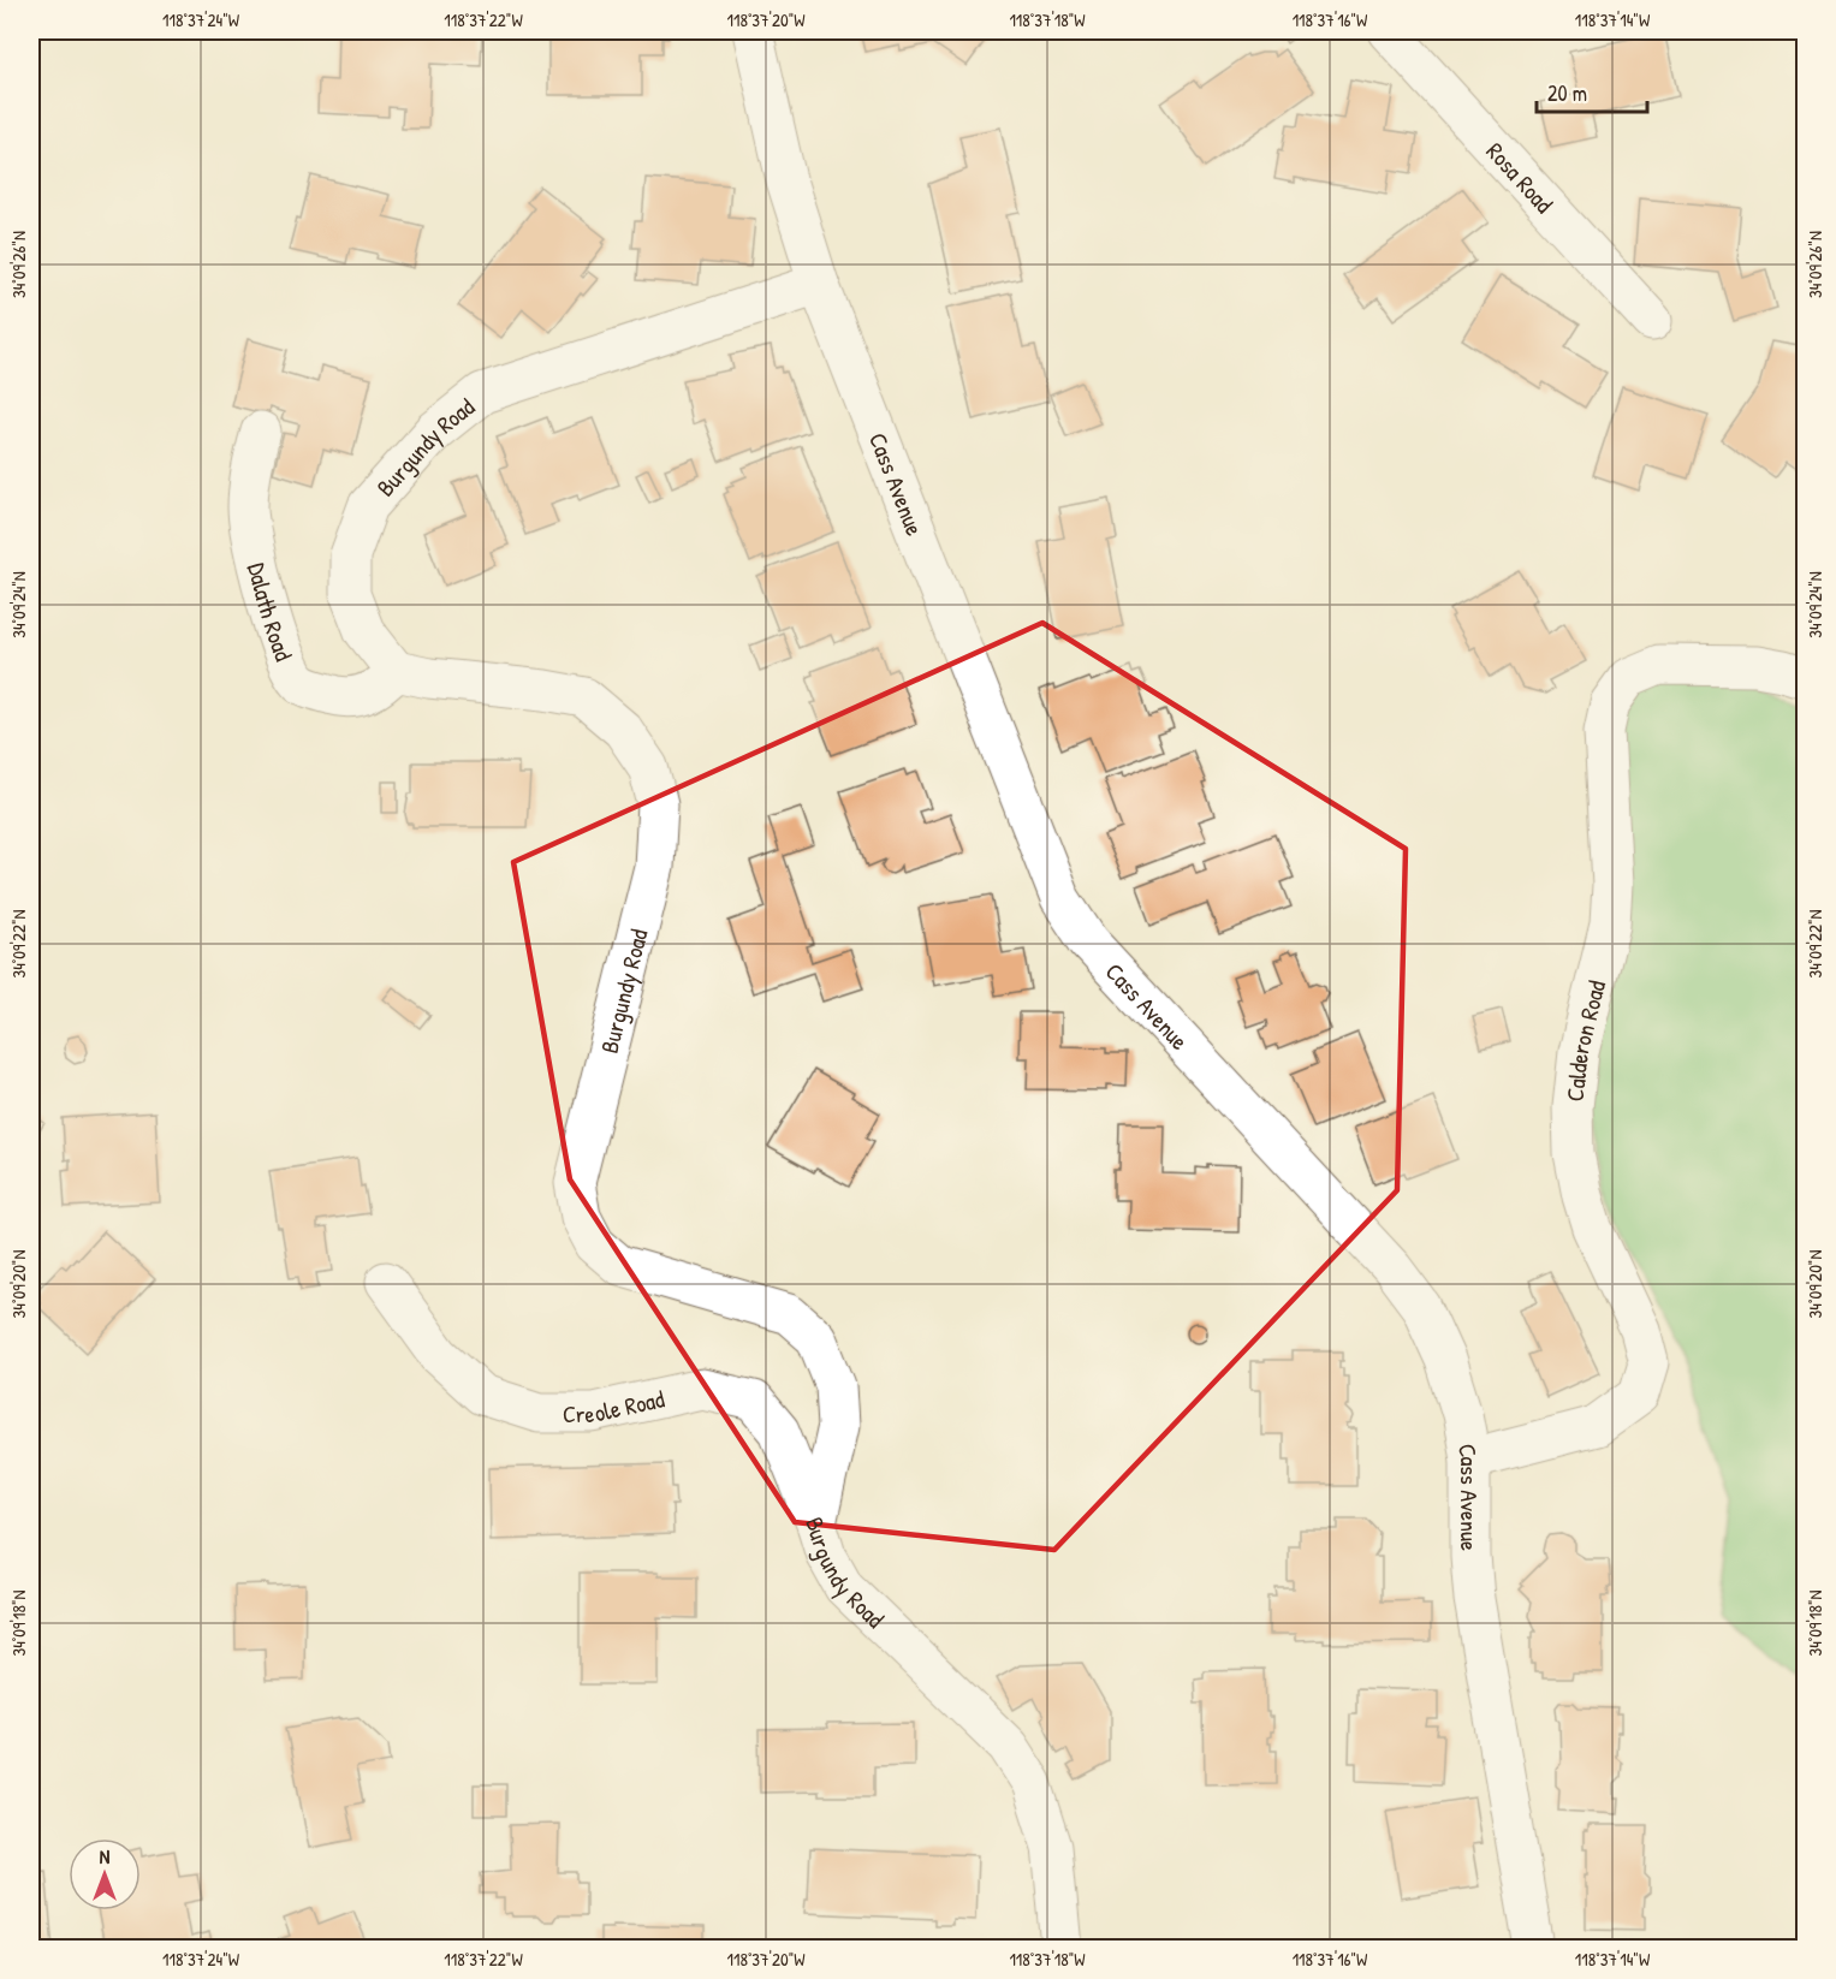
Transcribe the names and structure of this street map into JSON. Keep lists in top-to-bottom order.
{
  "streets": {
    "street": [
      "Rosa Road",
      "Burgundy Road",
      "Cass Avenue",
      "Dalath Road",
      "Calderon Road",
      "Creole Road"
    ]
  },
  "crossings": [
    ["Burgundy Road", "Cass Avenue"],
    ["Burgundy Road", "Dalath Road"],
    ["Burgundy Road", "Creole Road"],
    ["Cass Avenue", "Calderon Road"]
  ],
  "scale_bar": "20 m",
  "north": "top",
  "coordinates": [
    "118°37'24\"W",
    "118°37'22\"W",
    "118°37'20\"W",
    "118°37'18\"W",
    "118°37'16\"W",
    "118°37'14\"W",
    "34°09'26\"N",
    "34°09'24\"N",
    "34°09'22\"N",
    "34°09'20\"N",
    "34°09'18\"N"
  ]
}
